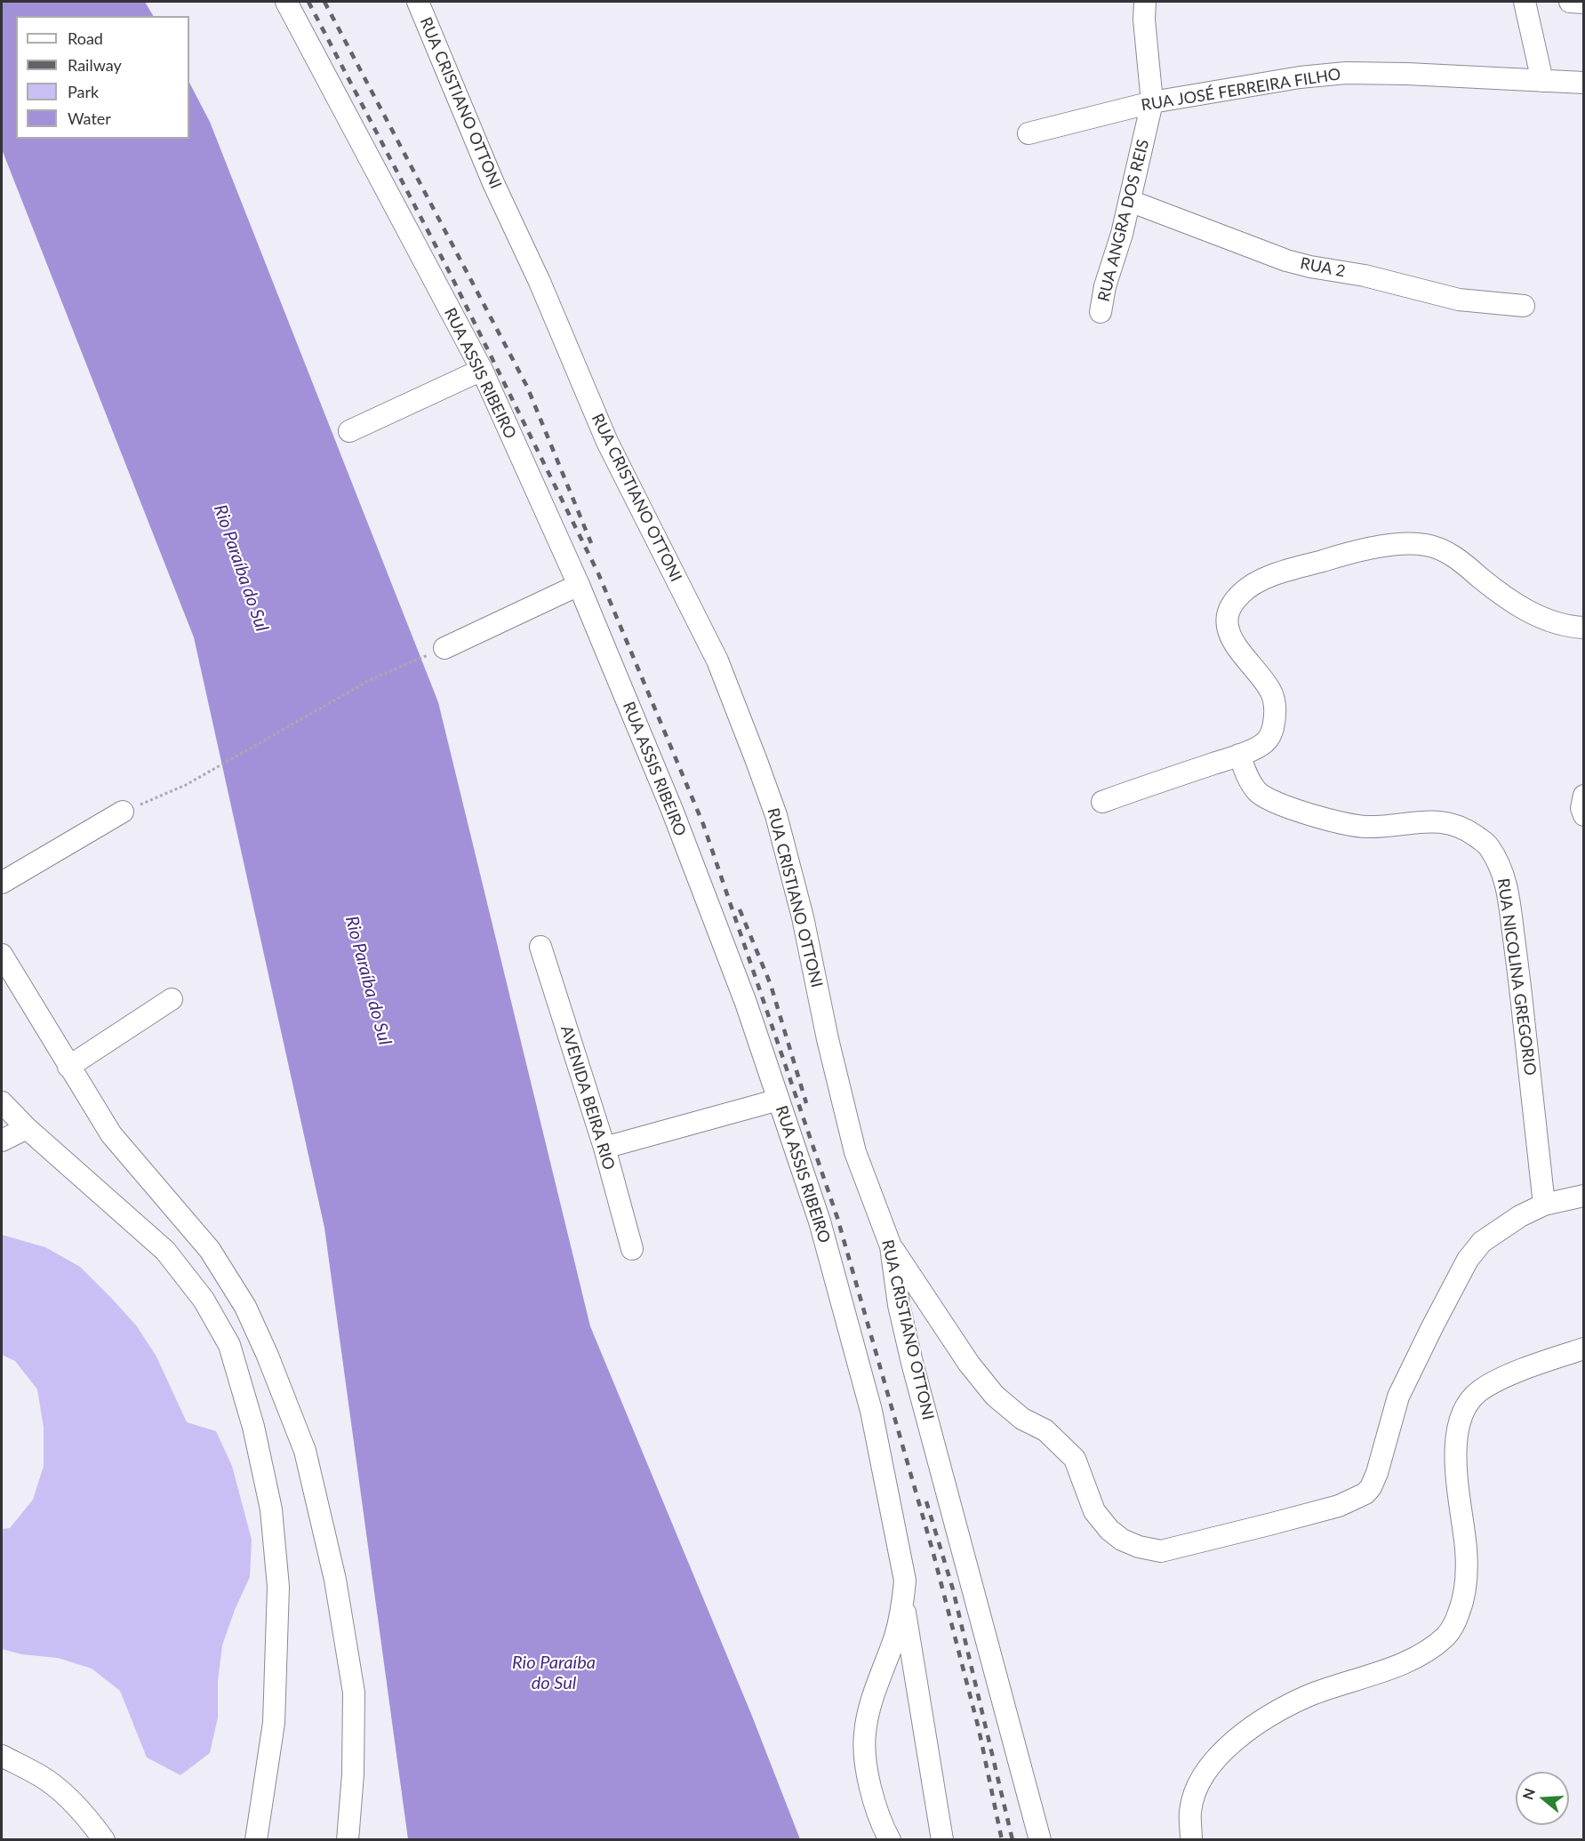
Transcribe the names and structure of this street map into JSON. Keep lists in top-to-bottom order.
{
  "streets": {
    "street": [
      "RUA JOSÉ FERREIRA FILHO",
      "RUA CRISTIANO OTTONI",
      "RUA ANGRA DOS REIS",
      "RUA 2",
      "RUA ASSIS RIBEIRO",
      "RUA NICOLINA GREGORIO",
      "AVENIDA BEIRA RIO"
    ]
  },
  "crossings": [
    ["RUA JOSÉ FERREIRA FILHO", "RUA ANGRA DOS REIS"],
    ["RUA ANGRA DOS REIS", "RUA 2"]
  ],
  "water": ["Rio Paraíba do Sul"],
  "legend": [
    "Road",
    "Railway",
    "Park",
    "Water"
  ],
  "north": "left"
}
